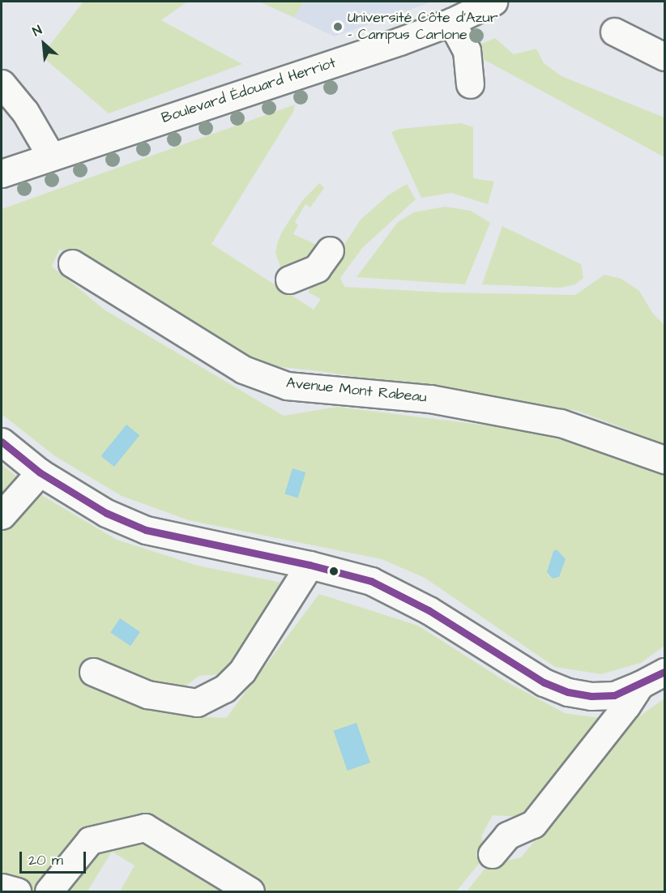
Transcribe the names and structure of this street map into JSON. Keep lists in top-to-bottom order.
{
  "streets": {
    "street": ["Boulevard Édouard Herriot", "Avenue Mont Rabeau"]
  },
  "places": ["Université Côte d'Azur - Campus Carlone"],
  "scale_bar": "20 m",
  "north": "top left"
}
